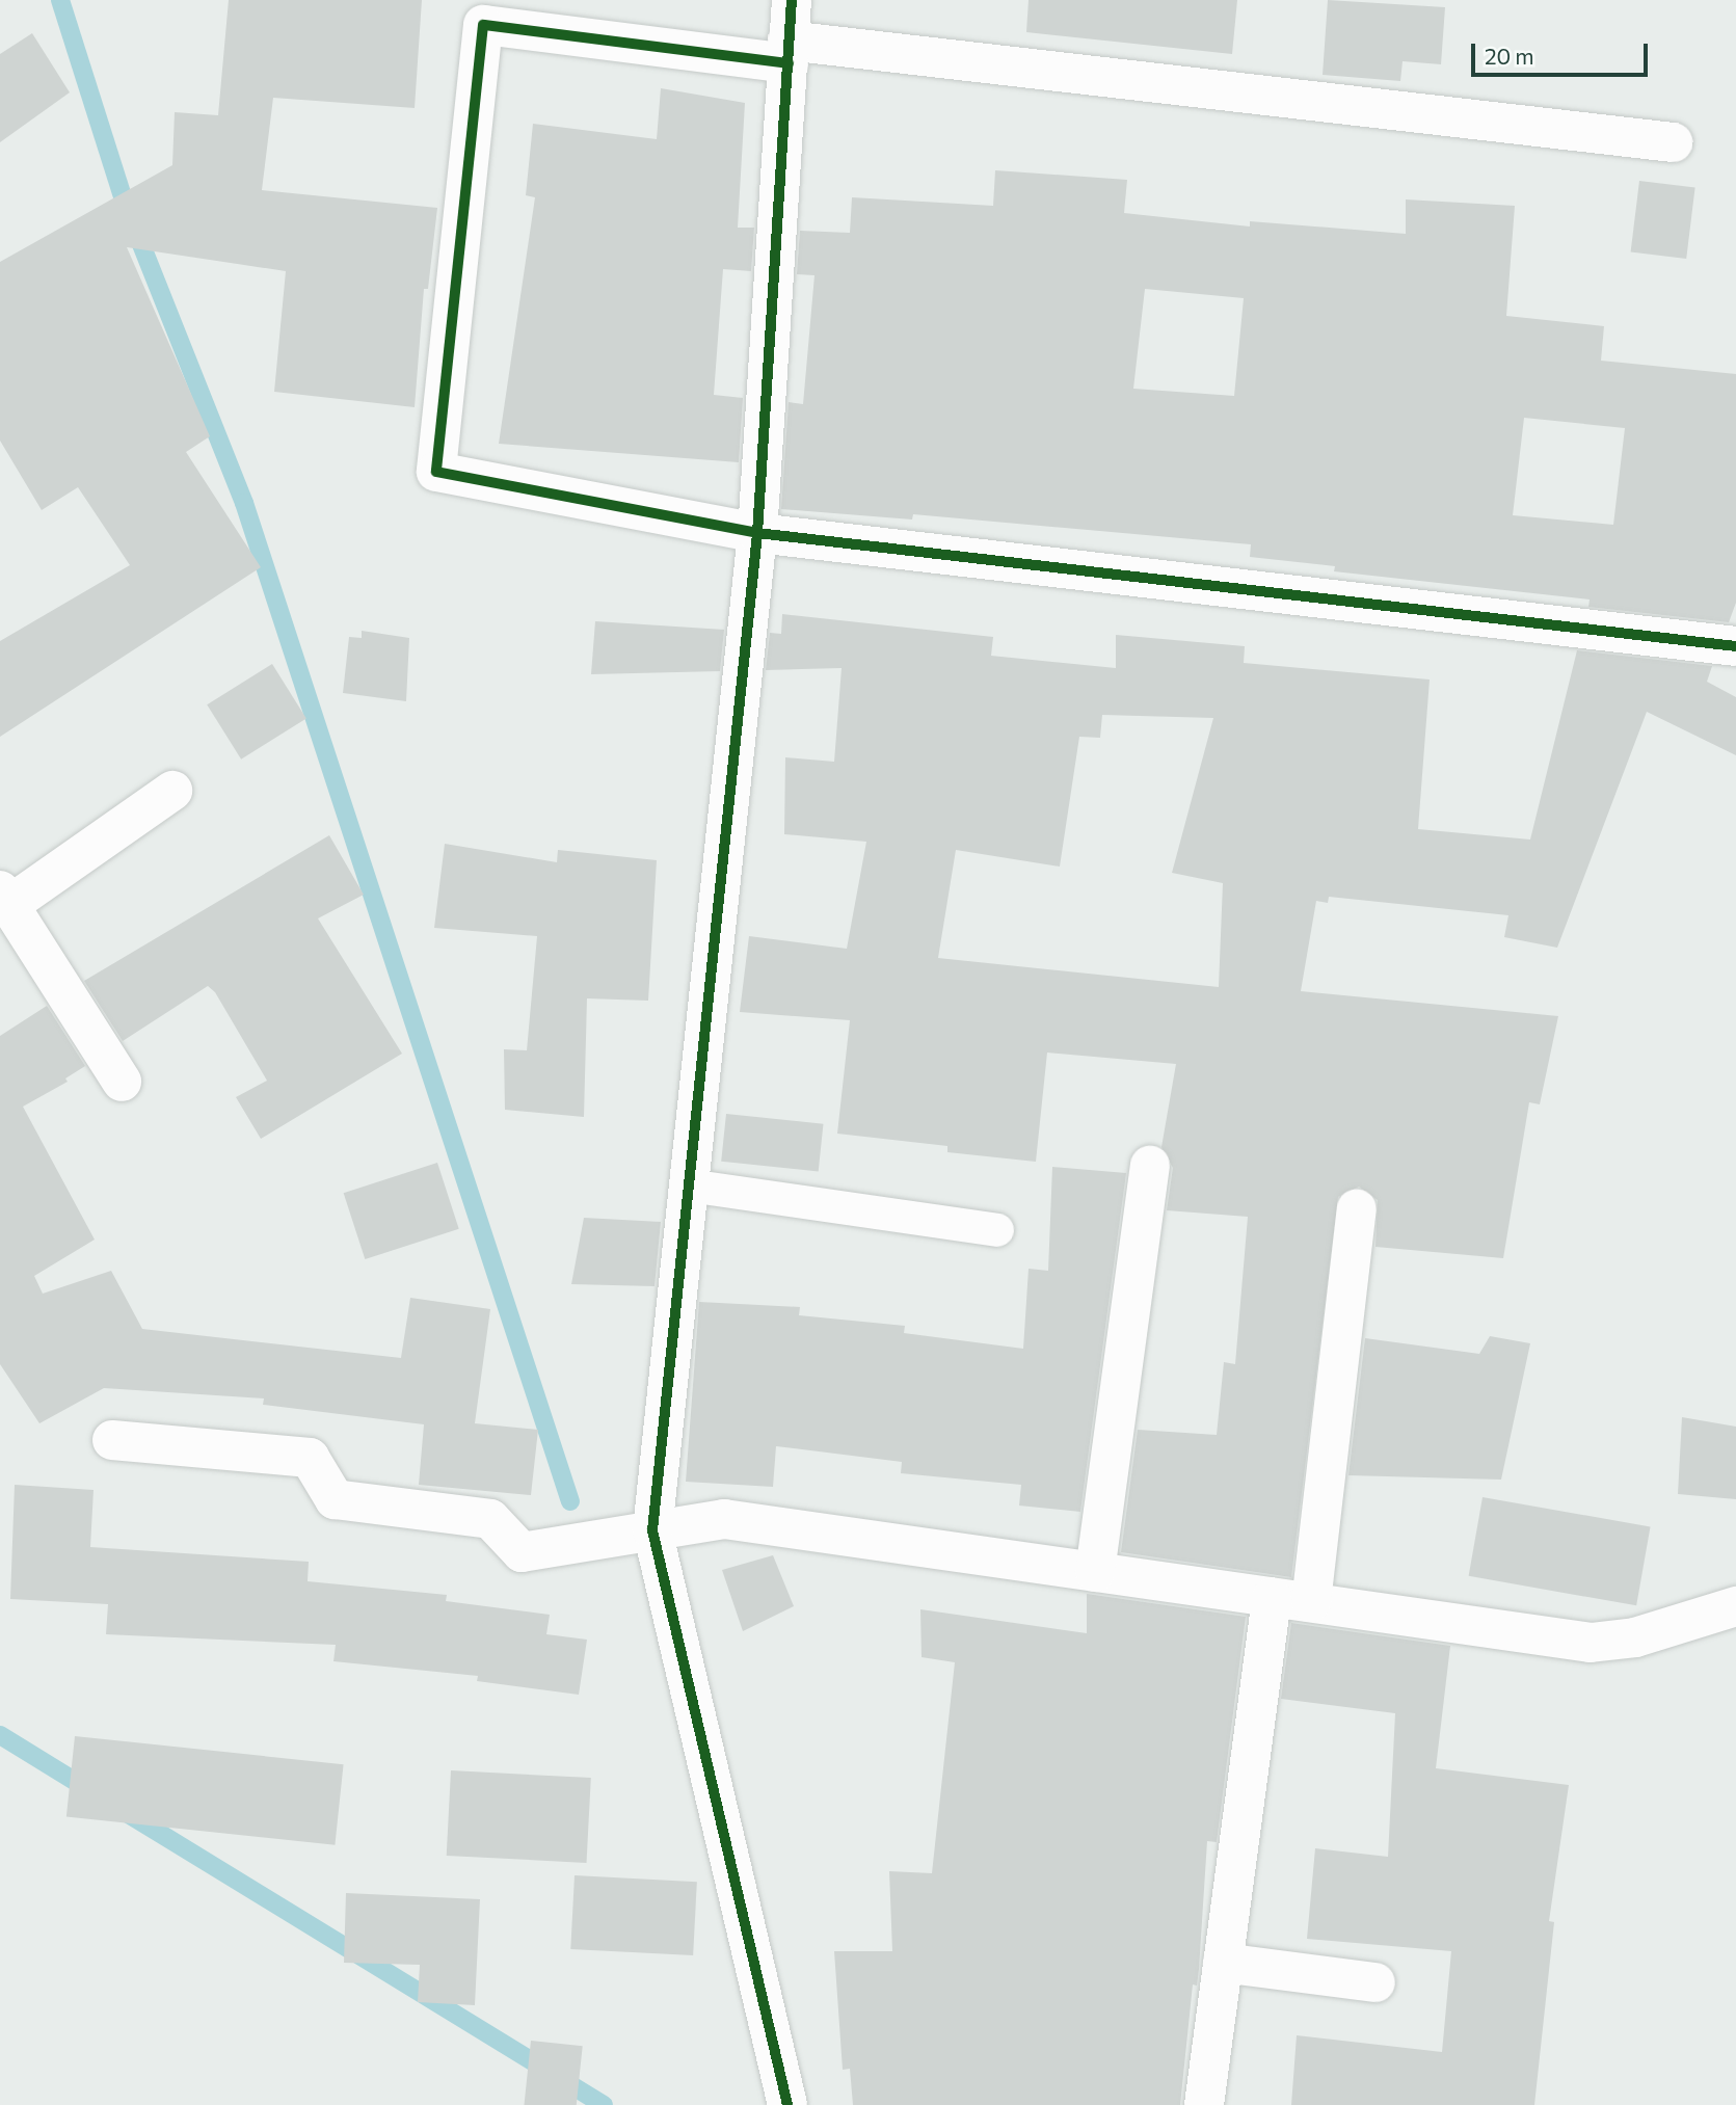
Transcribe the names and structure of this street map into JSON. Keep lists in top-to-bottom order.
{
  "scale_bar": "20 m"
}
